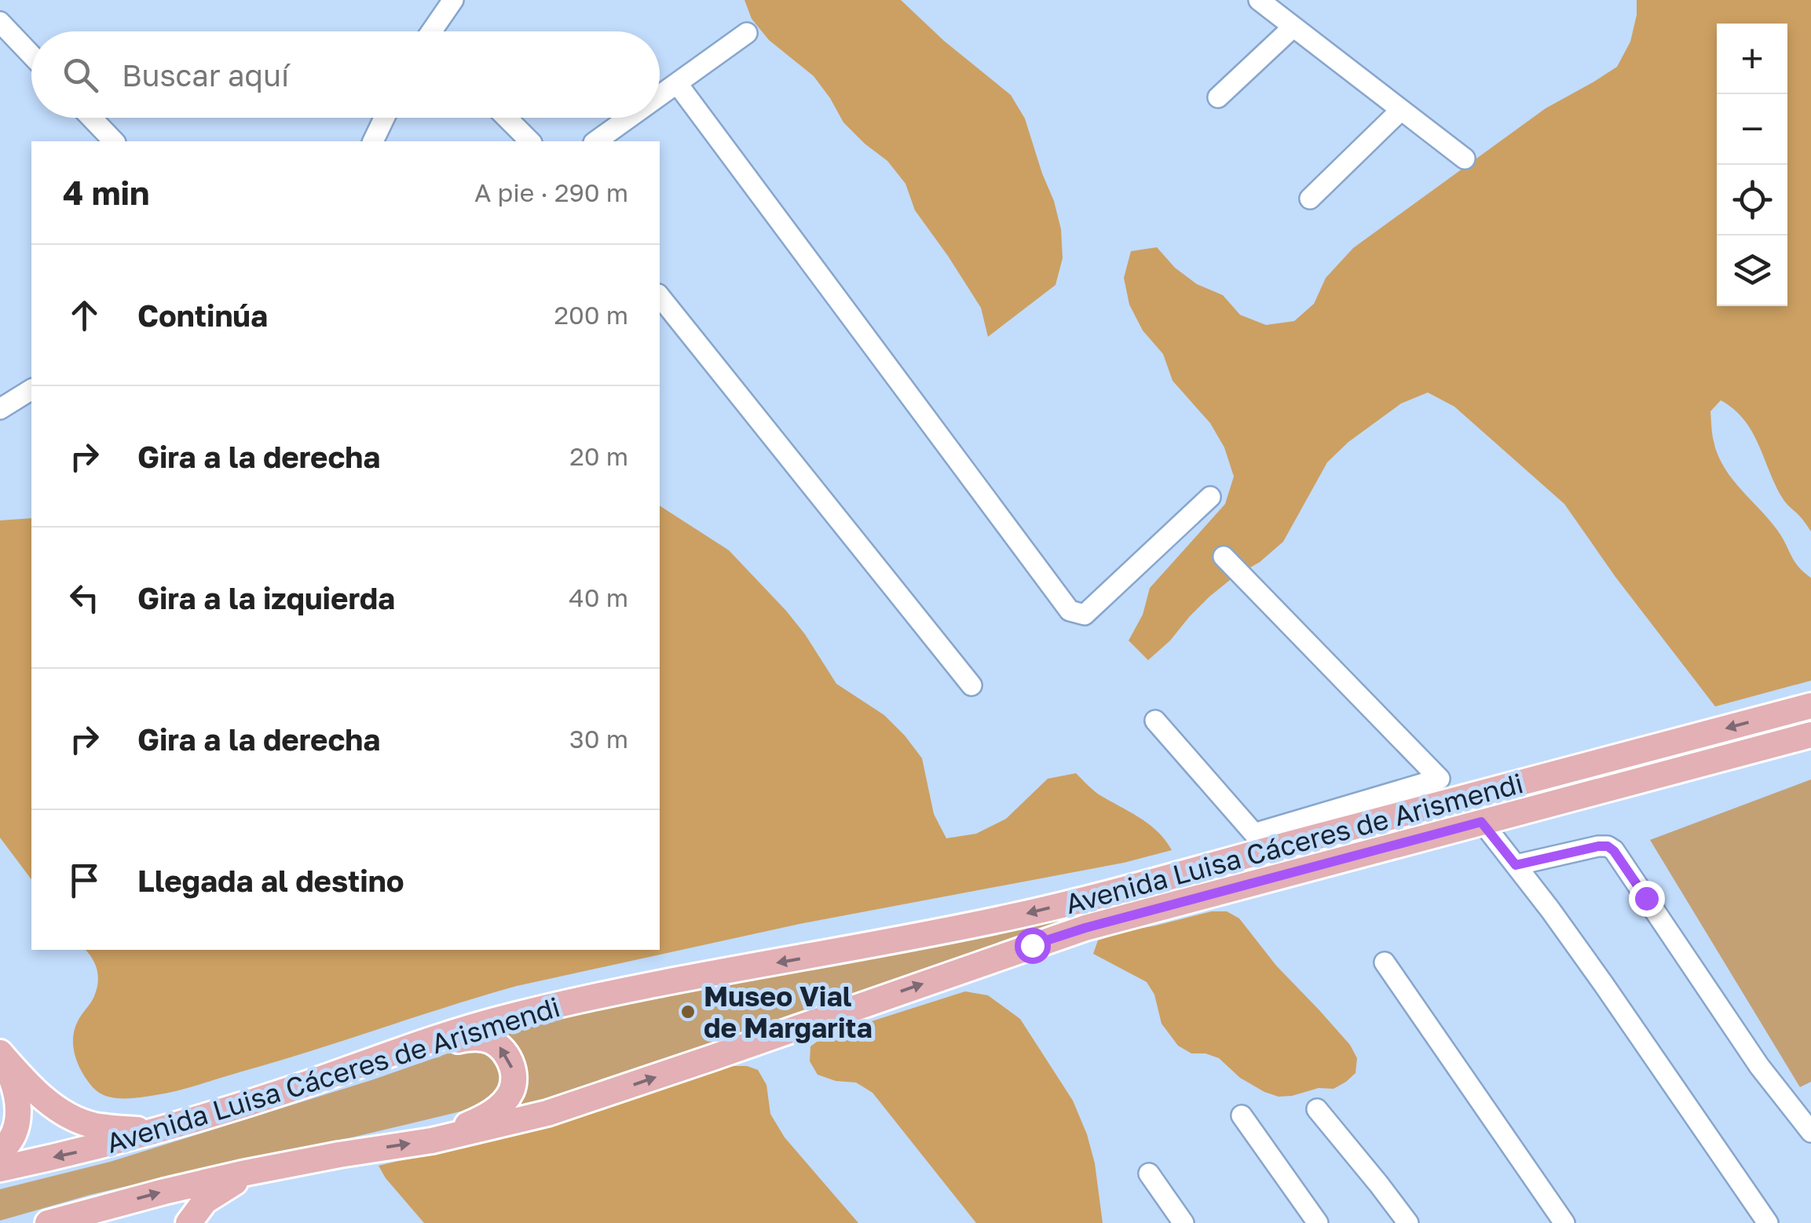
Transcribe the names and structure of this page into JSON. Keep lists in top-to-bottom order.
{
  "streets": {
    "main road": ["Avenida Luisa Cáceres de Arismendi"]
  },
  "places": ["Museo Vial de Margarita"],
  "page": {
    "map_buttons": ["+", "−"],
    "search": "Buscar aquí",
    "heading": ["4 min", "A pie · 290 m"],
    "list": [
      ["Continúa", "200 m"],
      ["Gira a la derecha", "20 m"],
      ["Gira a la izquierda", "40 m"],
      ["Gira a la derecha", "30 m"],
      "Llegada al destino"
    ]
  }
}
